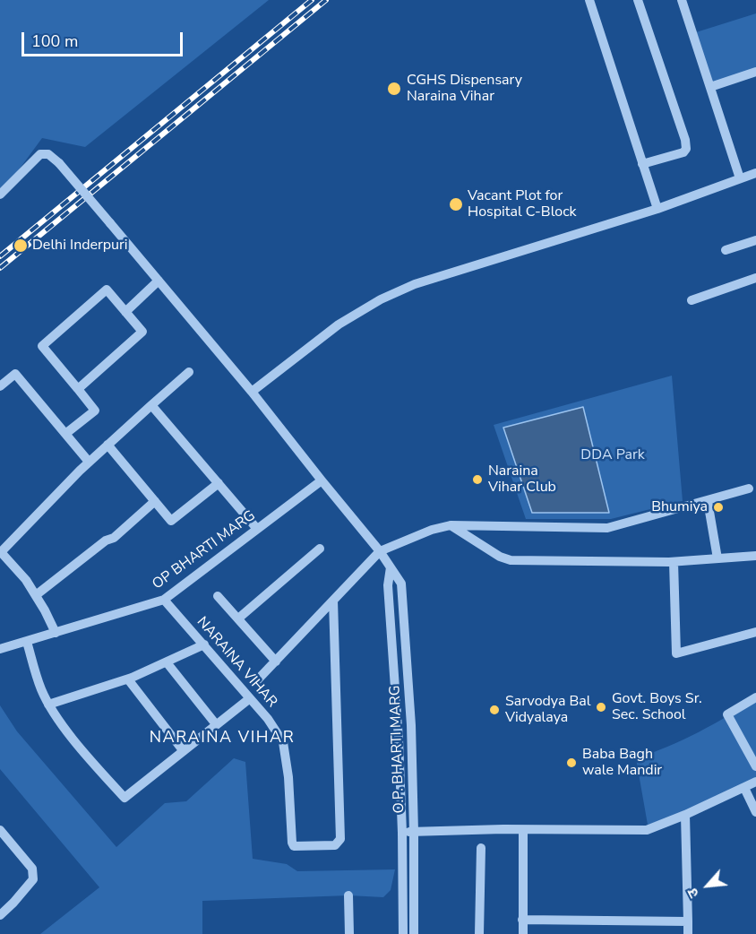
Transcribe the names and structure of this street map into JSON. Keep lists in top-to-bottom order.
{
  "streets": {
    "street": ["OP BHARTI MARG", "NARAINA VIHAR", "O.P. BHARTI MARG"]
  },
  "crossings": [
    ["OP BHARTI MARG", "NARAINA VIHAR"],
    ["OP BHARTI MARG", "O.P. BHARTI MARG"]
  ],
  "districts": ["NARAINA VIHAR"],
  "parks": ["DDA Park"],
  "places": [
    "CGHS Dispensary Naraina Vihar",
    "Vacant Plot for Hospital C-Block",
    "Delhi Inderpuri",
    "Naraina Vihar Club",
    "Bhumiya",
    "Govt. Boys Sr. Sec. School",
    "Sarvodya Bal Vidyalaya",
    "Baba Bagh wale Mandir"
  ],
  "scale_bar": "100 m",
  "north": "bottom left"
}
